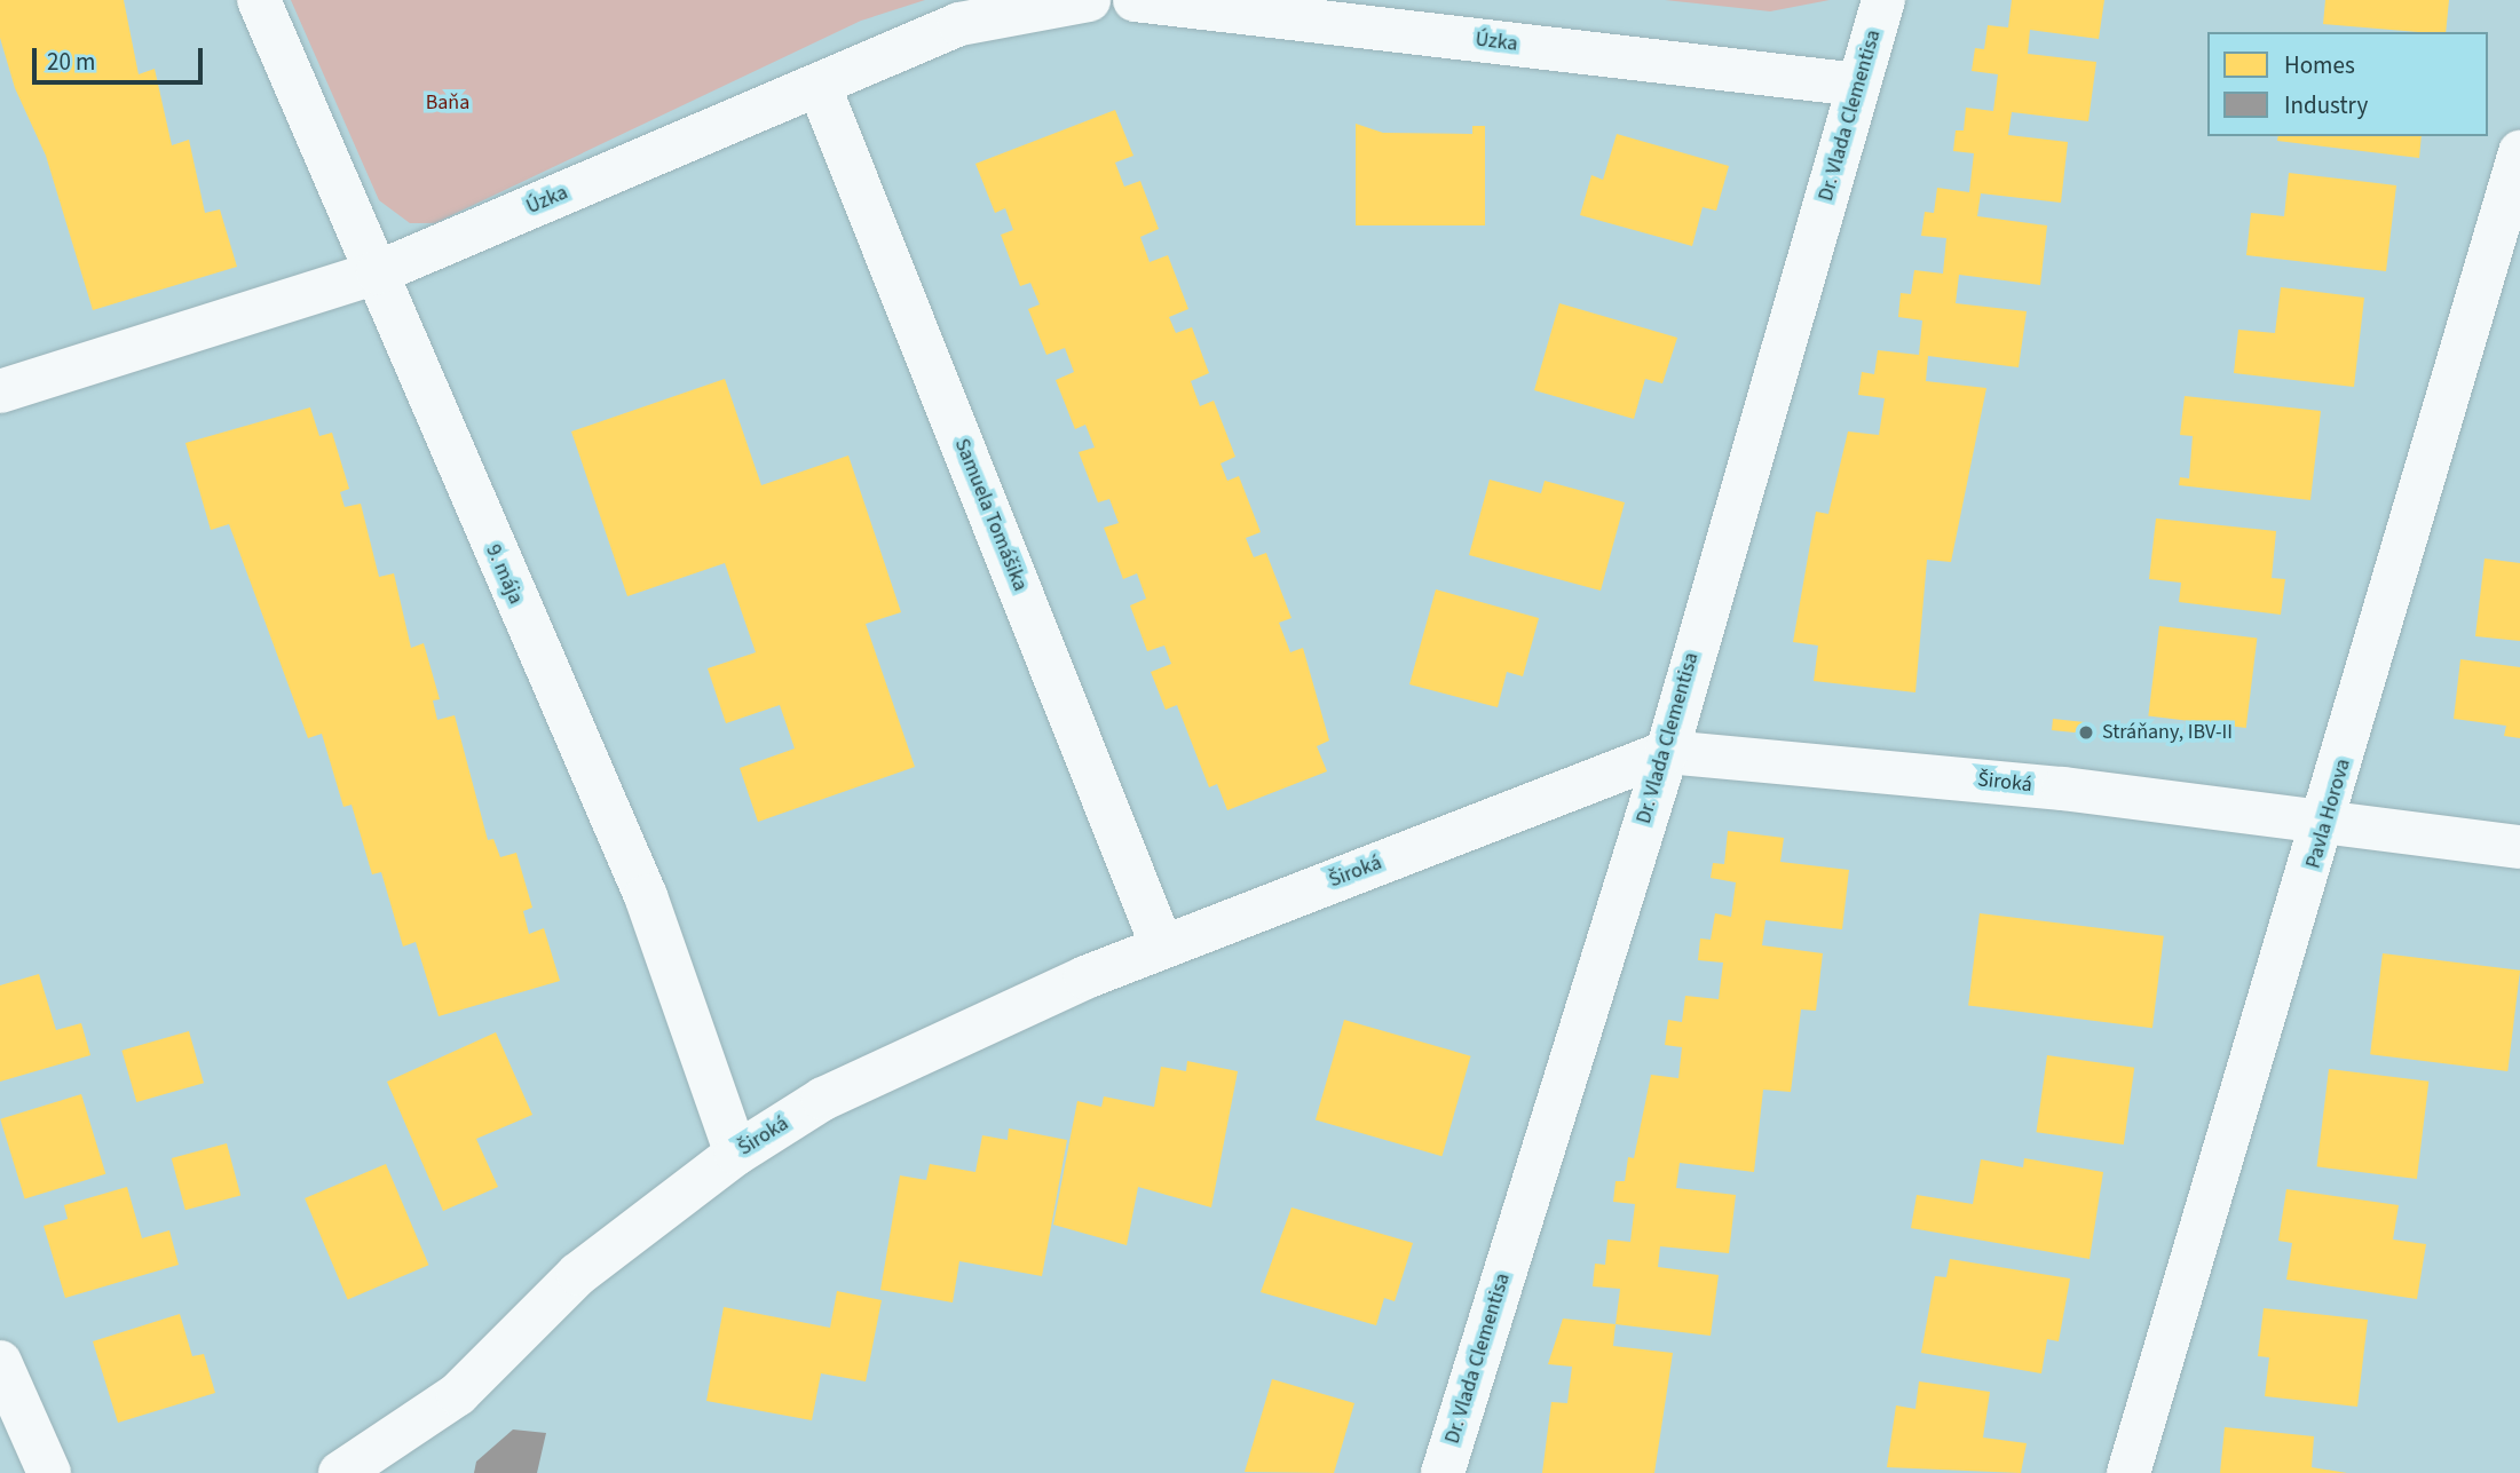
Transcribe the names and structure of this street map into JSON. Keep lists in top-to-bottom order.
{
  "streets": {
    "street": [
      "Úzka",
      "Dr. Vlada Clementisa",
      "Samuela Tomášika",
      "9. mája",
      "Široká",
      "Pavla Horova"
    ]
  },
  "crossings": [
    ["Úzka", "Dr. Vlada Clementisa"],
    ["Úzka", "Samuela Tomášika"],
    ["Úzka", "9. mája"],
    ["Dr. Vlada Clementisa", "Široká"],
    ["Samuela Tomášika", "Široká"],
    ["9. mája", "Široká"],
    ["Široká", "Pavla Horova"]
  ],
  "parks": ["Baňa"],
  "places": ["Stráňany, IBV-II"],
  "legend": ["Homes", "Industry"],
  "scale_bar": "20 m"
}
